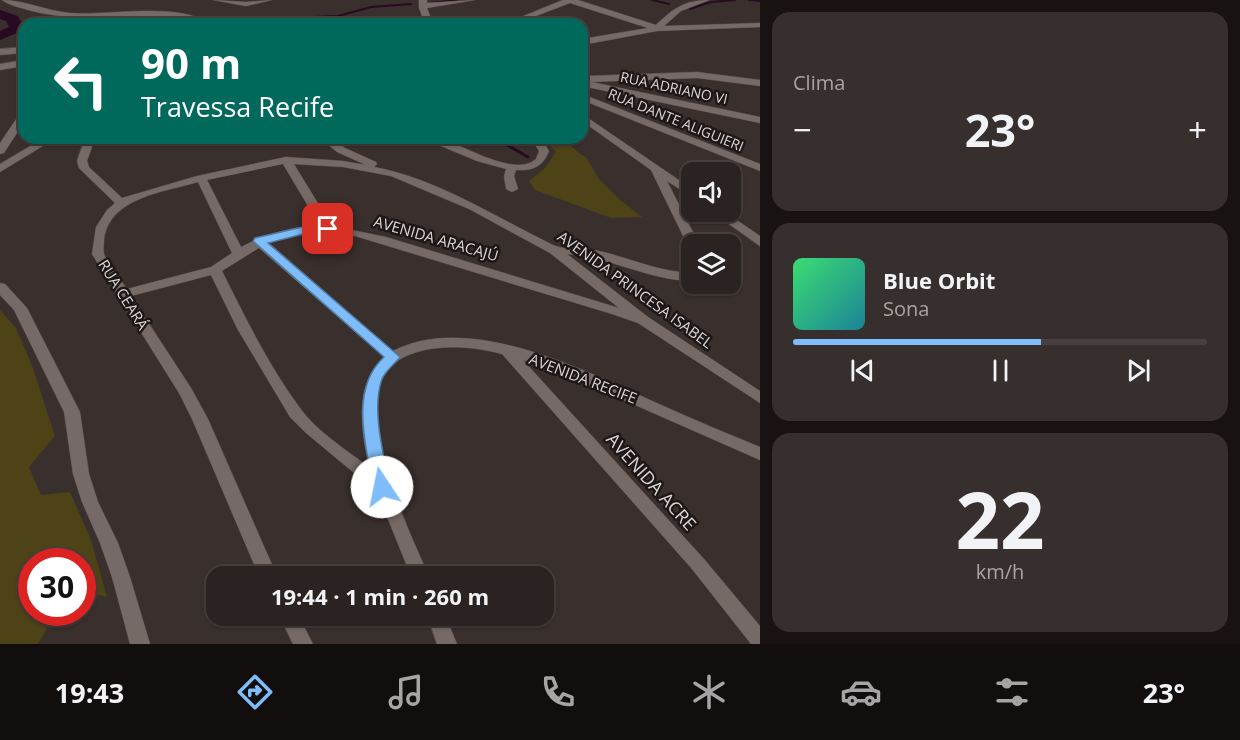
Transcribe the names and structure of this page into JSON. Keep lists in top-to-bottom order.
{
  "streets": {
    "street": [
      "RUA ADRIANO VI",
      "RUA DANTE ALIGUIERI",
      "AVENIDA ARACAJÚ",
      "AVENIDA PRINCESA ISABEL",
      "RUA CEARÁ",
      "AVENIDA RECIFE",
      "AVENIDA ACRE"
    ]
  },
  "crossings": [
    ["AVENIDA ARACAJÚ", "AVENIDA PRINCESA ISABEL"],
    ["AVENIDA PRINCESA ISABEL", "RUA CEARÁ"],
    ["AVENIDA RECIFE", "AVENIDA ACRE"]
  ],
  "page": {
    "tile": [
      "Clima",
      ["22", "km/h"]
    ],
    "turn": ["90 m", "Travessa Recife"],
    "heat": ["−", "23°", "+"],
    "song": ["Blue Orbit", "Sona"],
    "limit": "30",
    "trip": "19:44 · 1 min · 260 m",
    "tabs": ["19:43", "23°"]
  }
}
